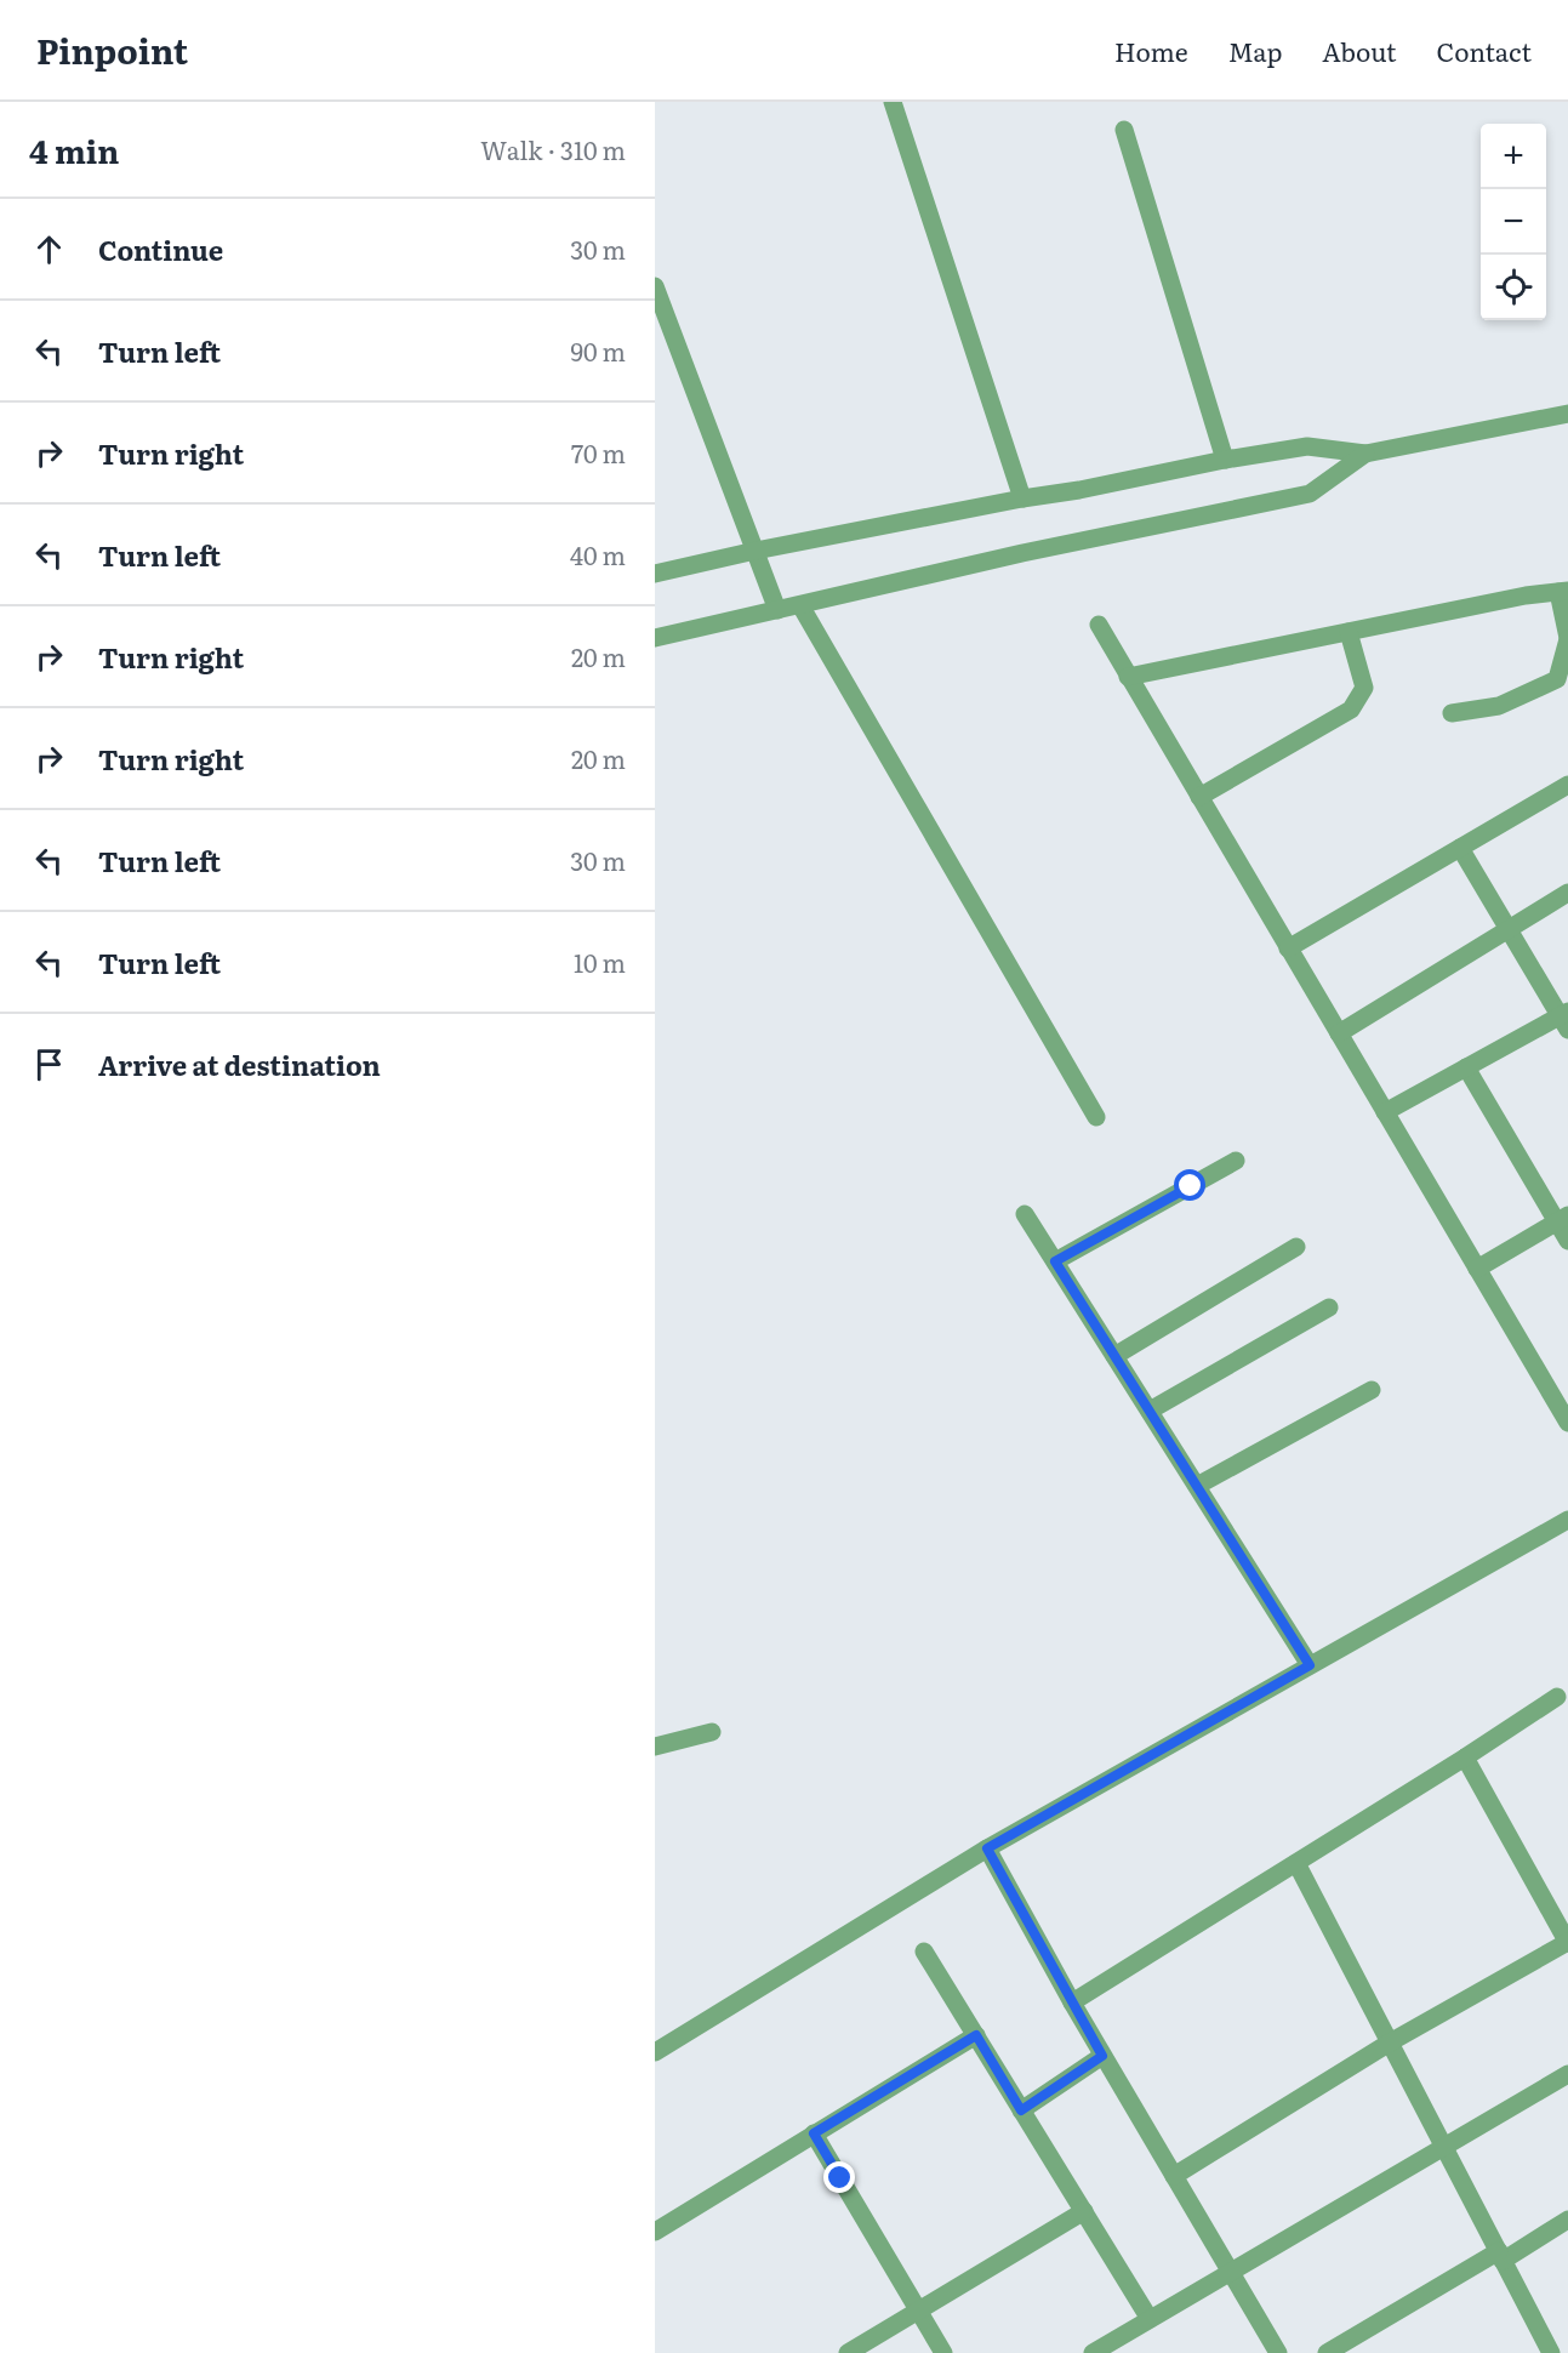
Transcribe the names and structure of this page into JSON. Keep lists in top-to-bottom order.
{
  "page": {
    "header": "Pinpoint",
    "nav": [
      "Home",
      "Map",
      "About",
      "Contact"
    ],
    "heading": ["4 min", "Walk · 310 m"],
    "map_buttons": ["+", "−"],
    "list": [
      ["Continue", "30 m"],
      ["Turn left", "90 m"],
      ["Turn right", "70 m"],
      ["Turn left", "40 m"],
      ["Turn right", "20 m"],
      ["Turn right", "20 m"],
      ["Turn left", "30 m"],
      ["Turn left", "10 m"],
      "Arrive at destination"
    ]
  }
}
